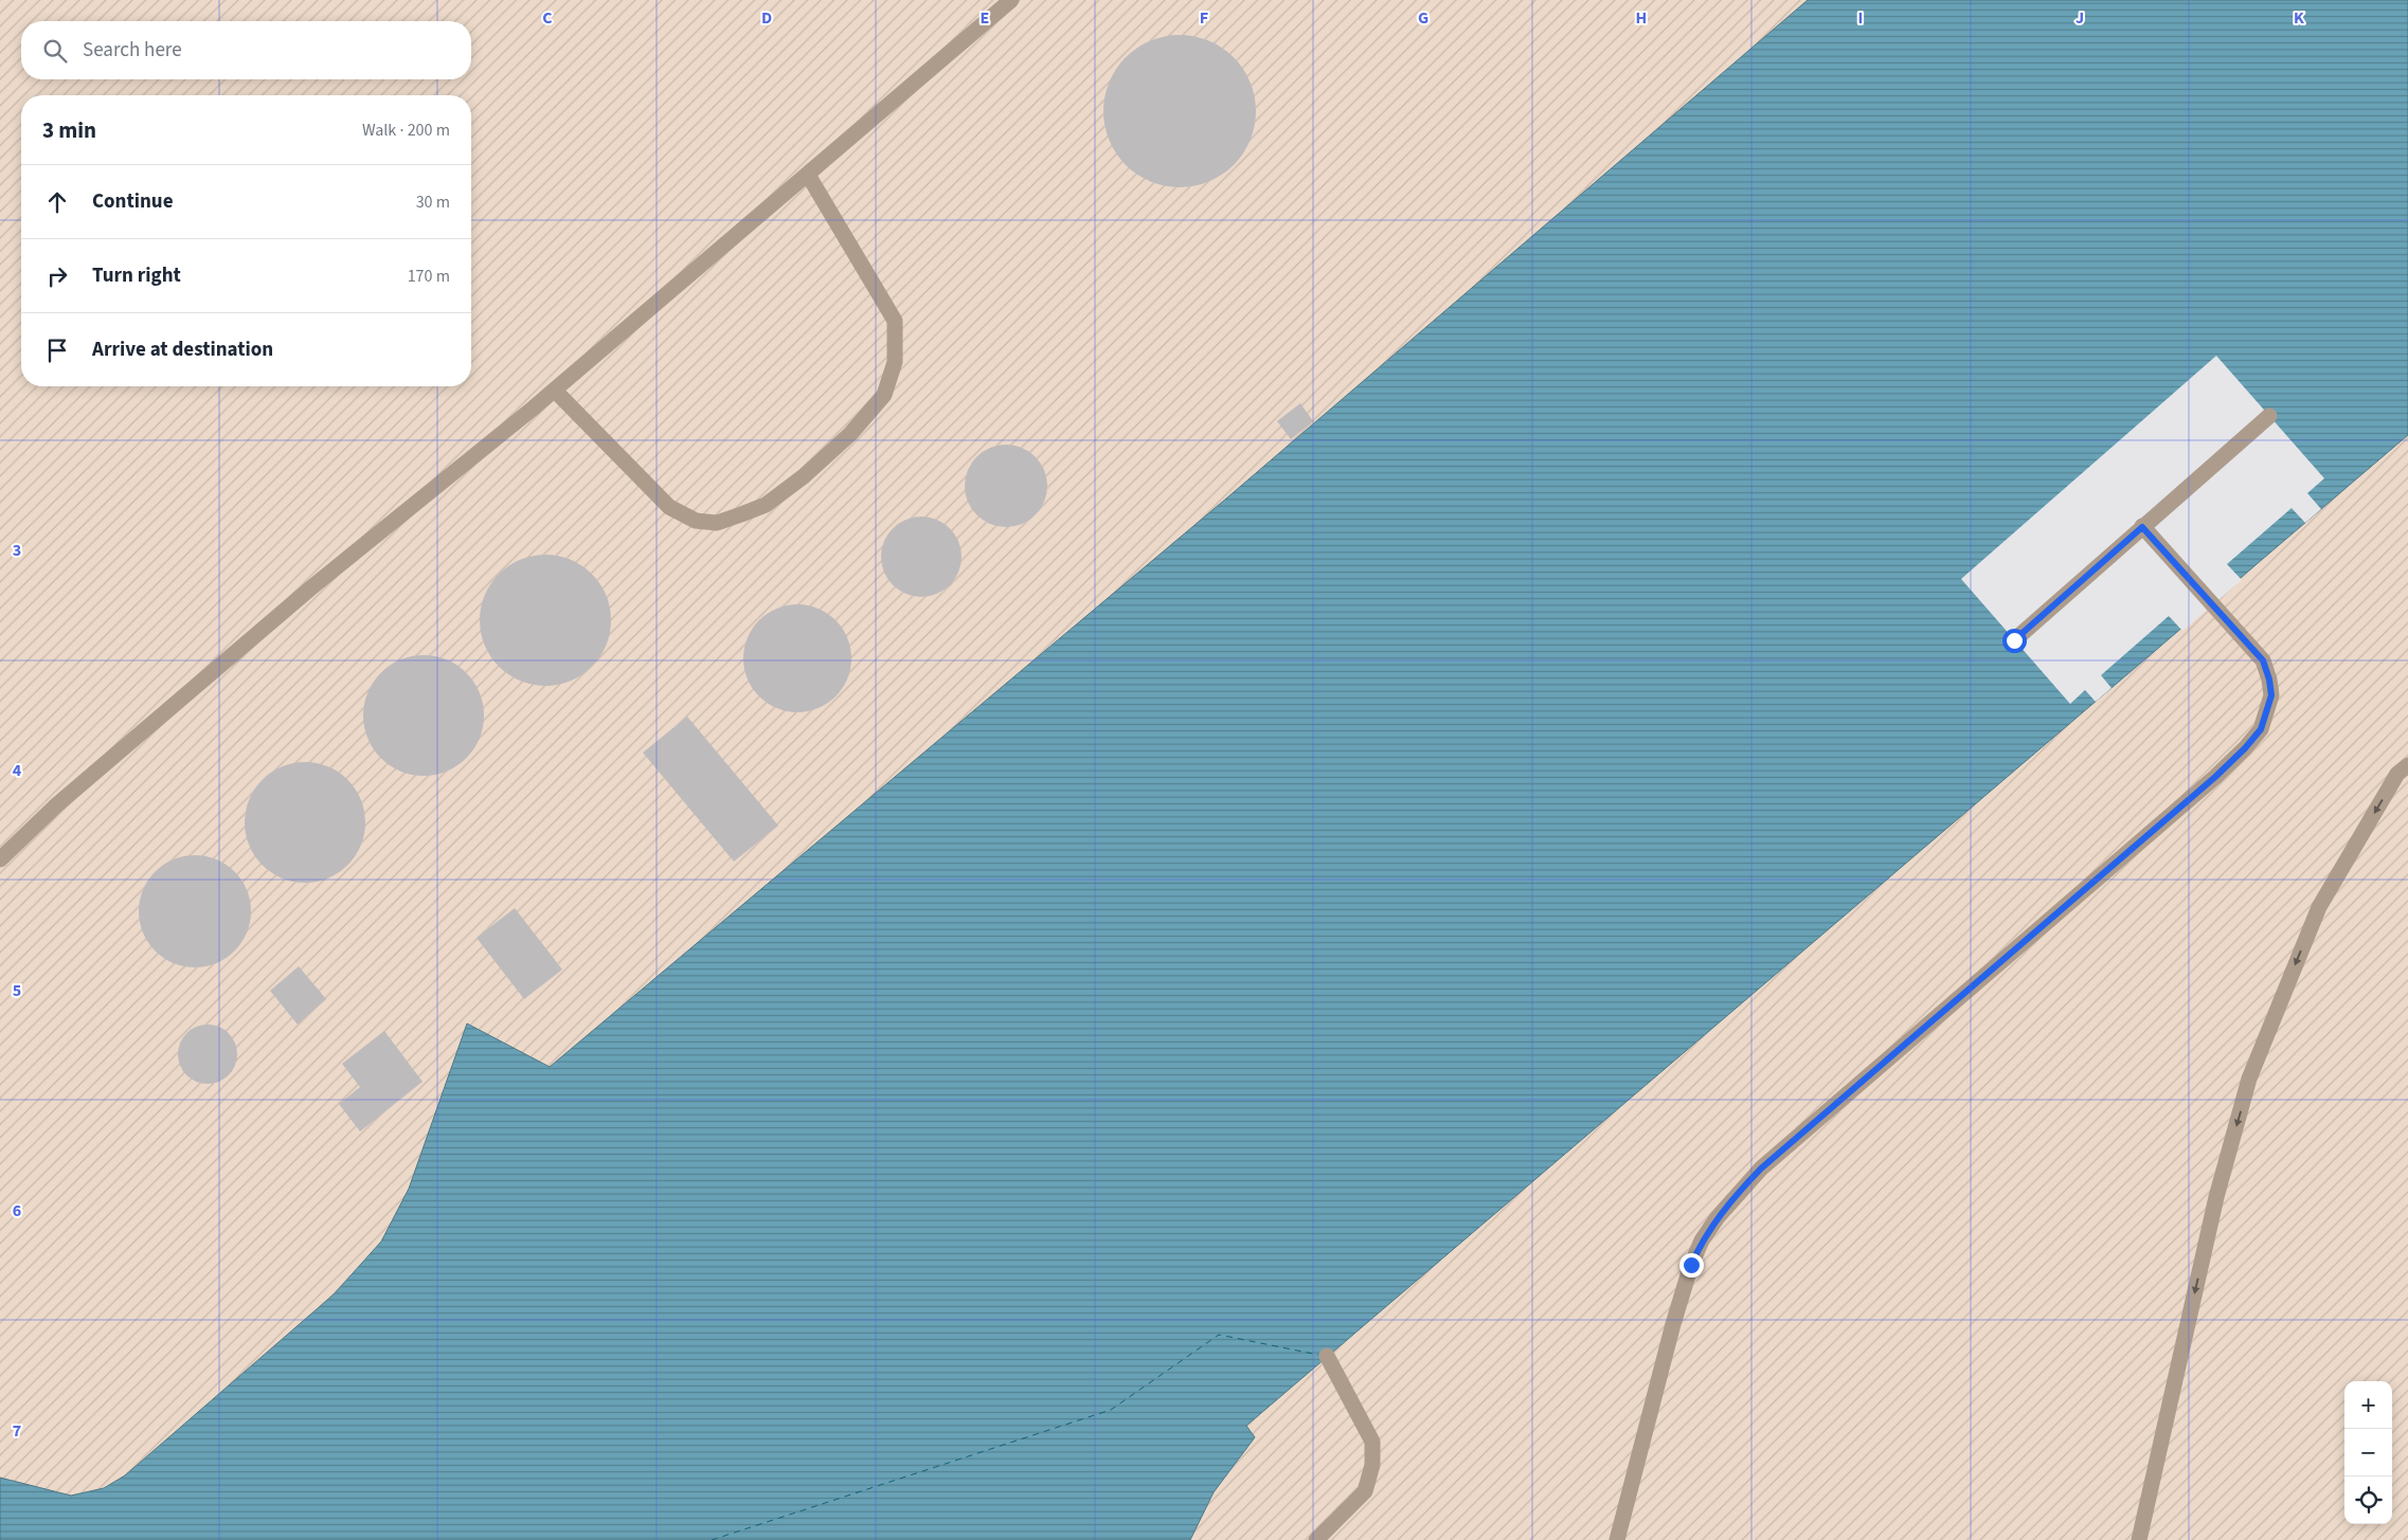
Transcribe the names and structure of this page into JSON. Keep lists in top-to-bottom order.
{
  "page": {
    "search": "Search here",
    "heading": ["3 min", "Walk · 200 m"],
    "list": [
      ["Continue", "30 m"],
      ["Turn right", "170 m"],
      "Arrive at destination"
    ],
    "map_buttons": ["+", "−"]
  },
  "grid": {
    "columns": [
      "C",
      "D",
      "E",
      "F",
      "G",
      "H",
      "I",
      "J",
      "K"
    ],
    "rows": [
      "3",
      "4",
      "5",
      "6",
      "7"
    ]
  }
}
